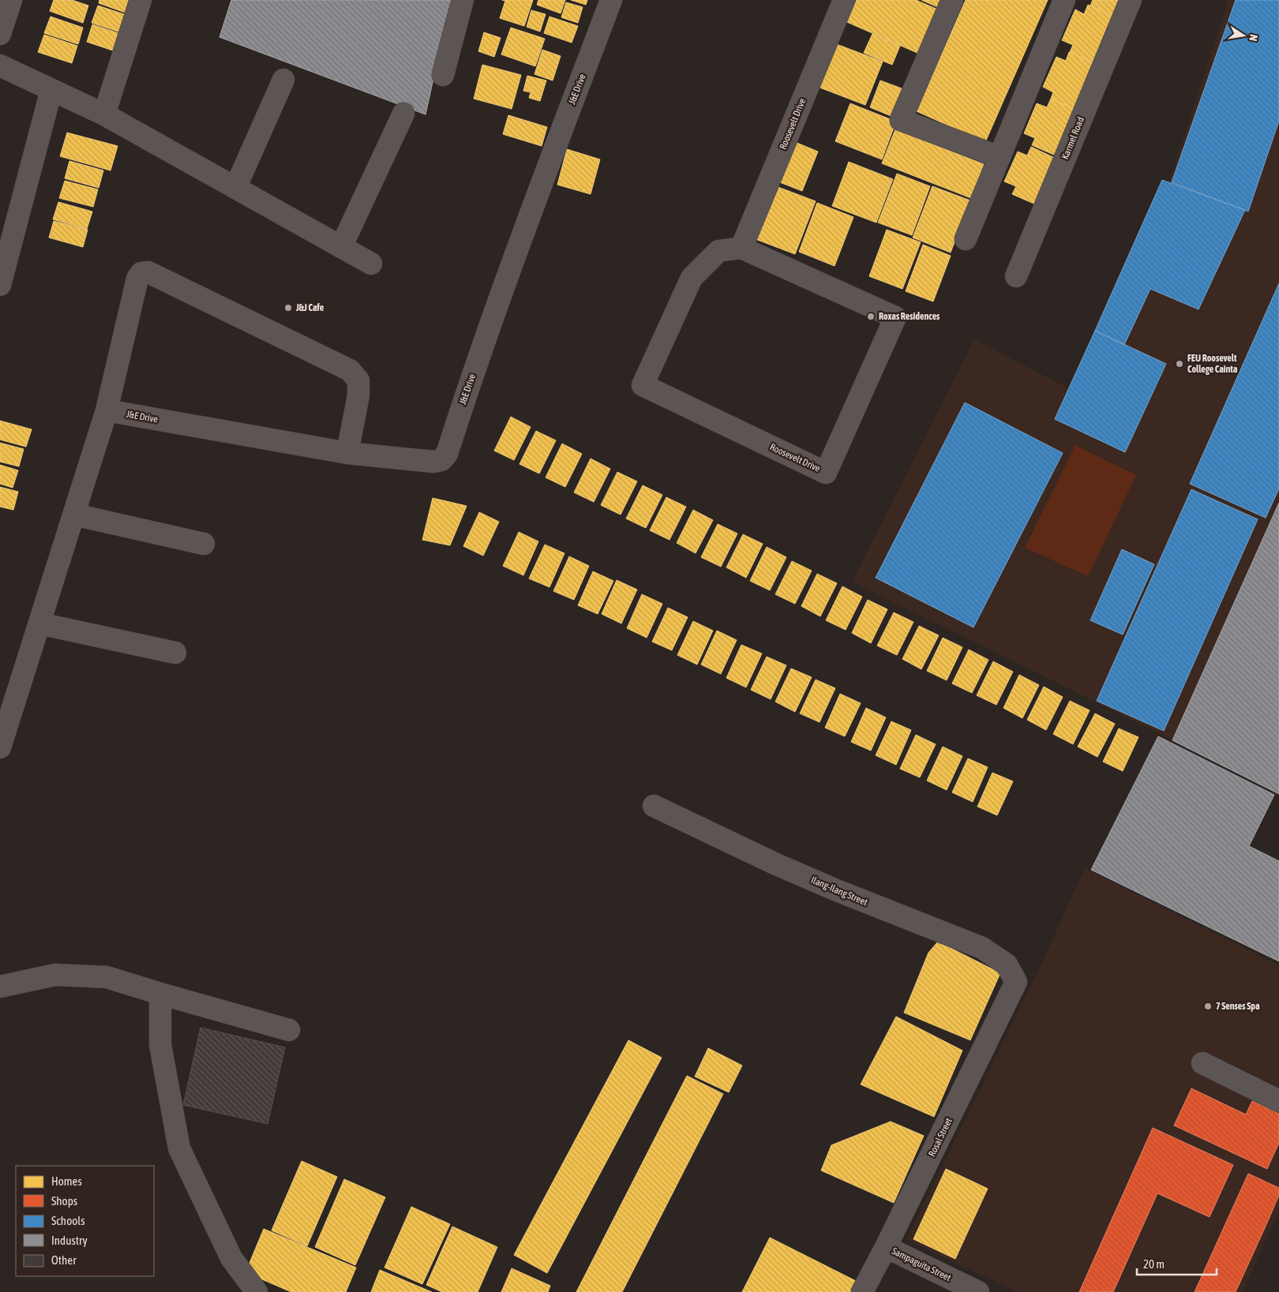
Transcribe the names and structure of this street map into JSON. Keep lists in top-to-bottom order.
{
  "streets": {
    "street": [
      "J&E Drive",
      "Roosevelt Drive",
      "Karmel Road",
      "Ilang-Ilang Street",
      "Rosal Street",
      "Sampaguita Street"
    ]
  },
  "crossings": [
    ["Ilang-Ilang Street", "Rosal Street"],
    ["Rosal Street", "Sampaguita Street"]
  ],
  "places": [
    "J&J Cafe",
    "Roxas Residences",
    "FEU Roosevelt College Cainta",
    "7 Senses Spa"
  ],
  "legend": [
    "Homes",
    "Shops",
    "Schools",
    "Industry",
    "Other"
  ],
  "scale_bar": "20 m",
  "north": "right"
}
